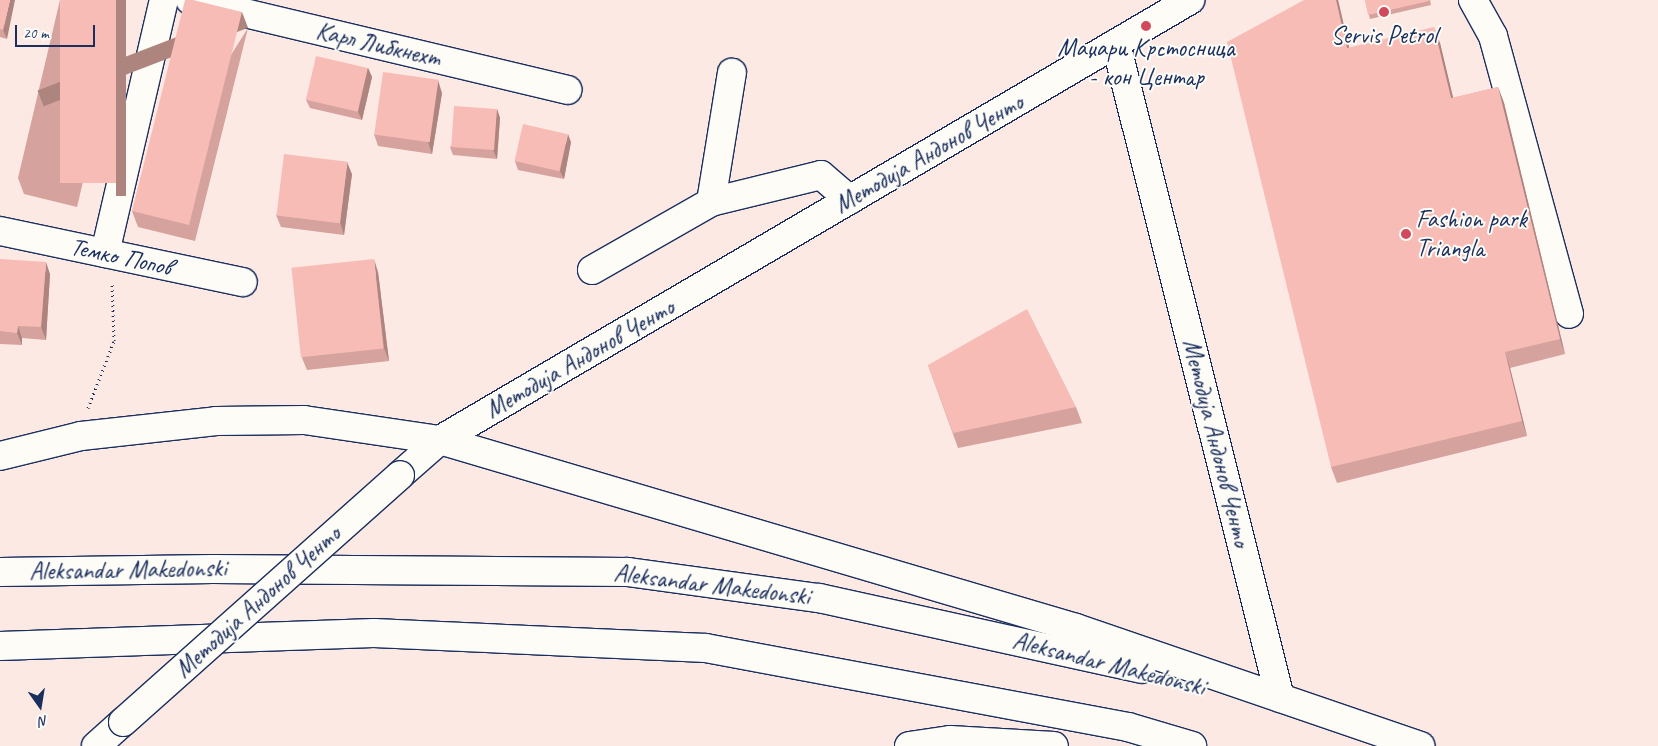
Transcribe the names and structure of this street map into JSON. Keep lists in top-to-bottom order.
{
  "streets": {
    "street": [
      "Карл Либкнехт",
      "Методија Андонов Ченто",
      "Темко Попов",
      "Aleksandar Makedonski"
    ]
  },
  "places": ["Servis Petrol", "Маџари Крстосница - кон Центар", "Fashion park Triangla"],
  "scale_bar": "20 m",
  "north": "bottom"
}
